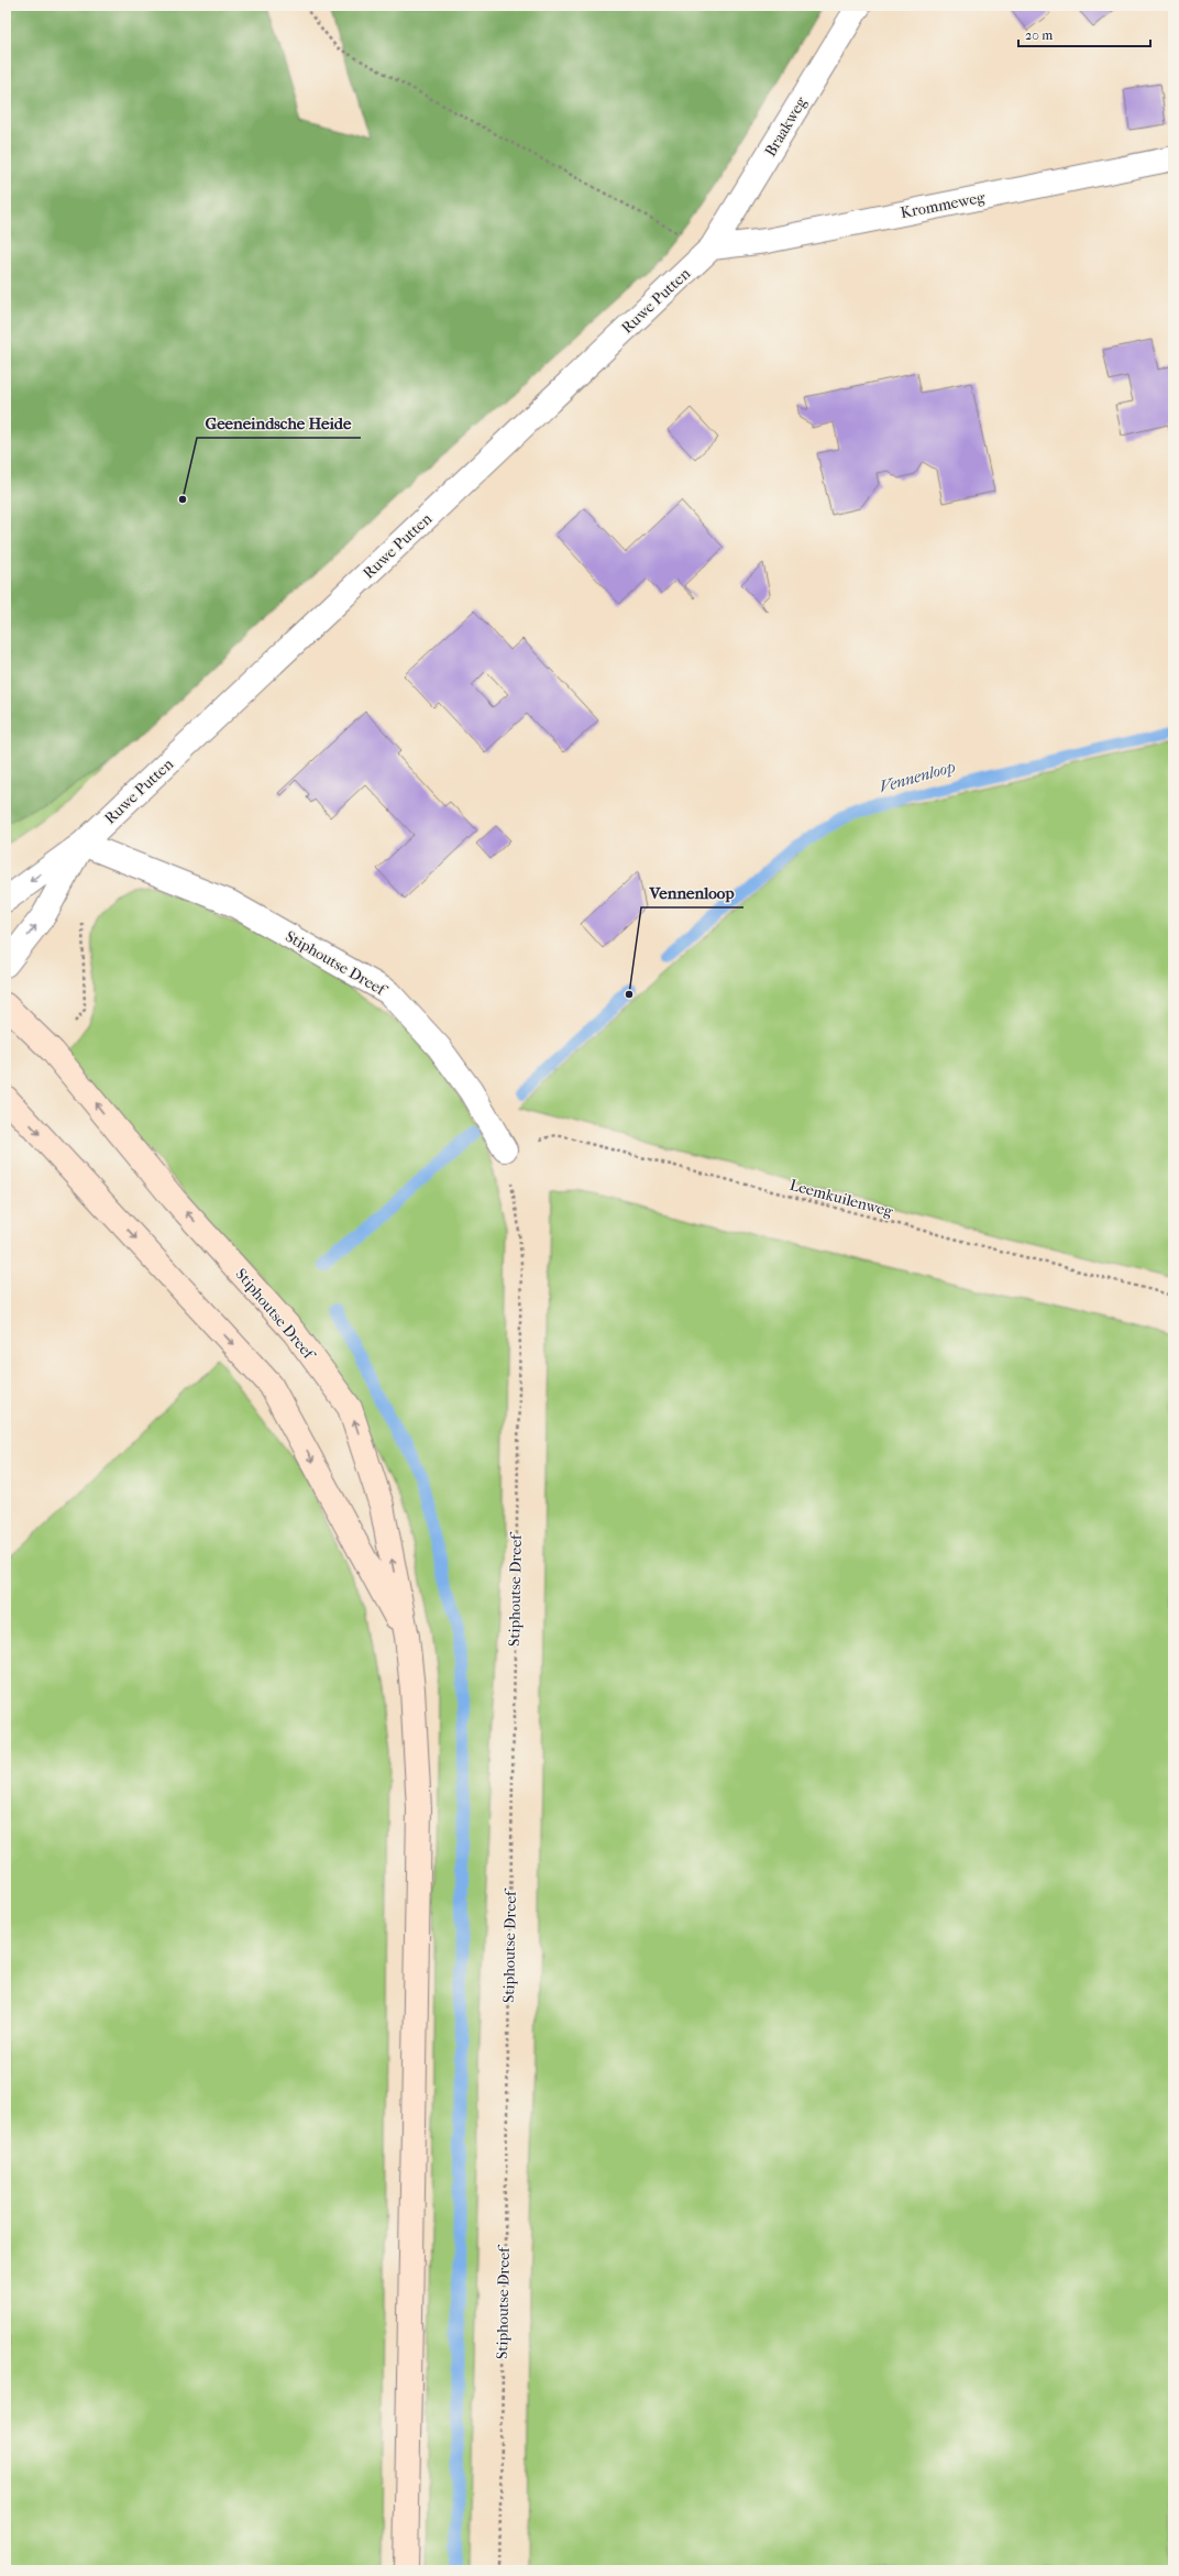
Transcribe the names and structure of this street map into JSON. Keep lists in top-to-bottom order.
{
  "streets": {
    "main road": ["Stiphoutse Dreef"],
    "street": ["Braakweg", "Krommeweg", "Ruwe Putten"],
    "path": ["Leemkuilenweg"]
  },
  "crossings": [
    ["Braakweg", "Krommeweg"],
    ["Braakweg", "Ruwe Putten"],
    ["Krommeweg", "Ruwe Putten"],
    ["Ruwe Putten", "Stiphoutse Dreef"],
    ["Stiphoutse Dreef", "Leemkuilenweg"]
  ],
  "water": ["Vennenloop"],
  "places": ["Geeneindsche Heide", "Vennenloop"],
  "scale_bar": "20 m"
}
